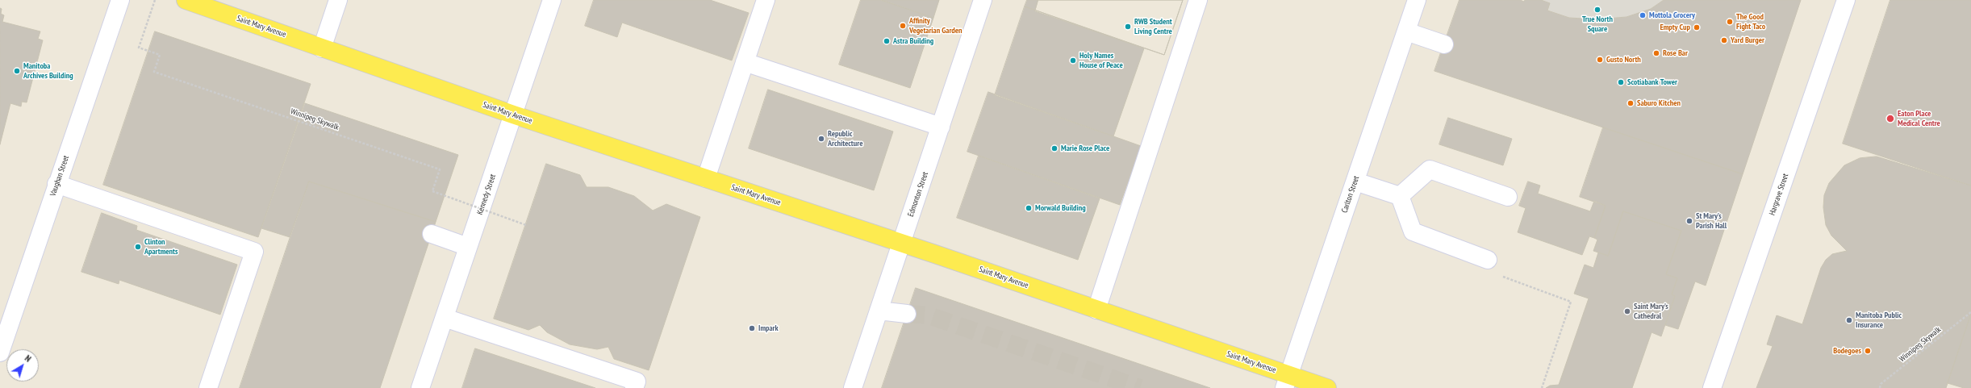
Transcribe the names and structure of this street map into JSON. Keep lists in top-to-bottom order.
{
  "streets": {
    "main road": ["Saint Mary Avenue"],
    "street": [
      "Vaughan Street",
      "Kennedy Street",
      "Edmonton Street",
      "Carlton Street",
      "Hargrave Street"
    ],
    "path": ["Winnipeg Skywalk"]
  },
  "crossings": [
    ["Saint Mary Avenue", "Kennedy Street"],
    ["Saint Mary Avenue", "Edmonton Street"],
    ["Saint Mary Avenue", "Carlton Street"]
  ],
  "places": [
    "True North Square",
    "Mottola Grocery",
    "The Good Fight Taco",
    "Affinity Vegetarian Garden",
    "RWB Student Living Centre",
    "Empty Cup",
    "Yard Burger",
    "Astra Building",
    "Rose Bar",
    "Gusto North",
    "Holy Names House of Peace",
    "Manitoba Archives Building",
    "Scotiabank Tower",
    "Saburo Kitchen",
    "Eaton Place Medical Centre",
    "Republic Architecture",
    "Marie Rose Place",
    "Morwald Building",
    "St Mary’s Parish Hall",
    "Clinton Apartments",
    "Saint Mary’s Cathedral",
    "Manitoba Public Insurance",
    "Impark",
    "Bodegoes"
  ],
  "north": "top right"
}
